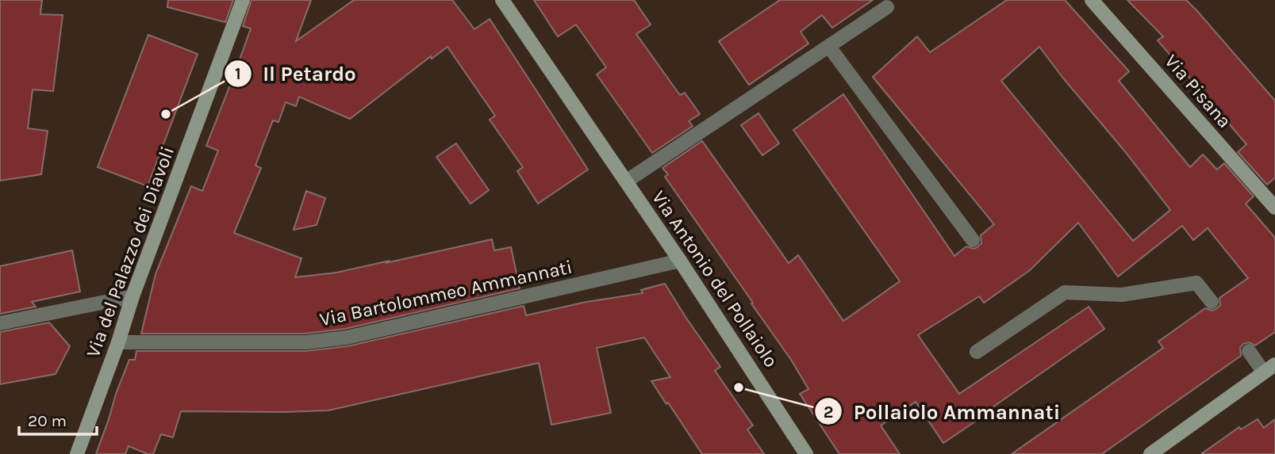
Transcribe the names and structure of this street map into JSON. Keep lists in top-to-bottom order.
{
  "streets": {
    "street": [
      "Via Pisana",
      "Via del Palazzo dei Diavoli",
      "Via Antonio del Pollaiolo",
      "Via Bartolommeo Ammannati"
    ]
  },
  "crossings": [
    ["Via del Palazzo dei Diavoli", "Via Bartolommeo Ammannati"],
    ["Via Antonio del Pollaiolo", "Via Bartolommeo Ammannati"]
  ],
  "places": ["Il Petardo", "Pollaiolo Ammannati"],
  "scale_bar": "20 m"
}
